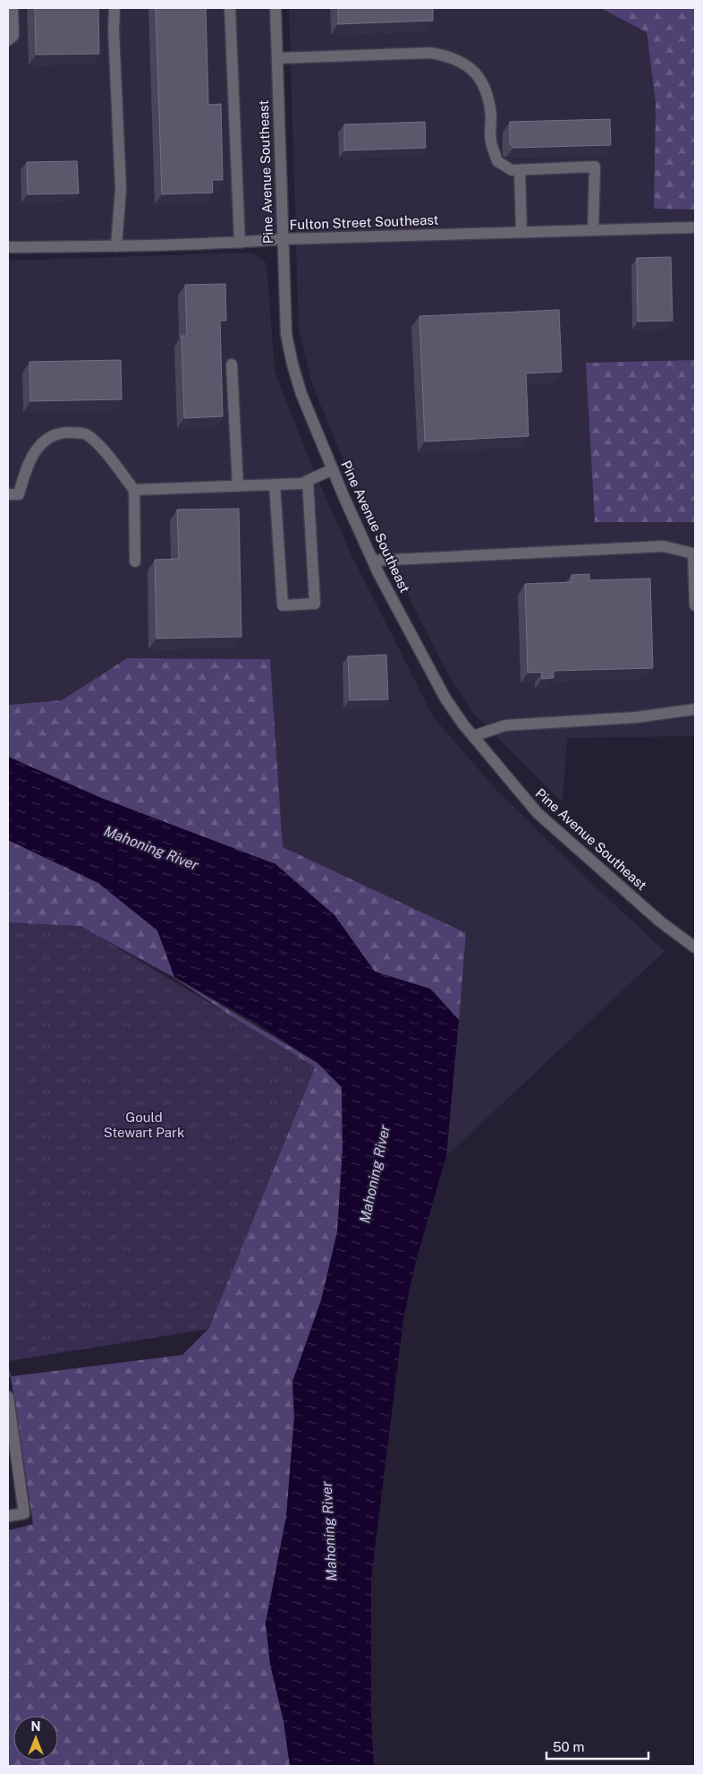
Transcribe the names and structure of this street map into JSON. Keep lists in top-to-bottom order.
{
  "streets": {
    "street": ["Pine Avenue Southeast", "Fulton Street Southeast"]
  },
  "crossings": [
    ["Pine Avenue Southeast", "Fulton Street Southeast"]
  ],
  "water": ["Mahoning River"],
  "parks": ["Gould Stewart Park"],
  "scale_bar": "50 m",
  "north": "top"
}
